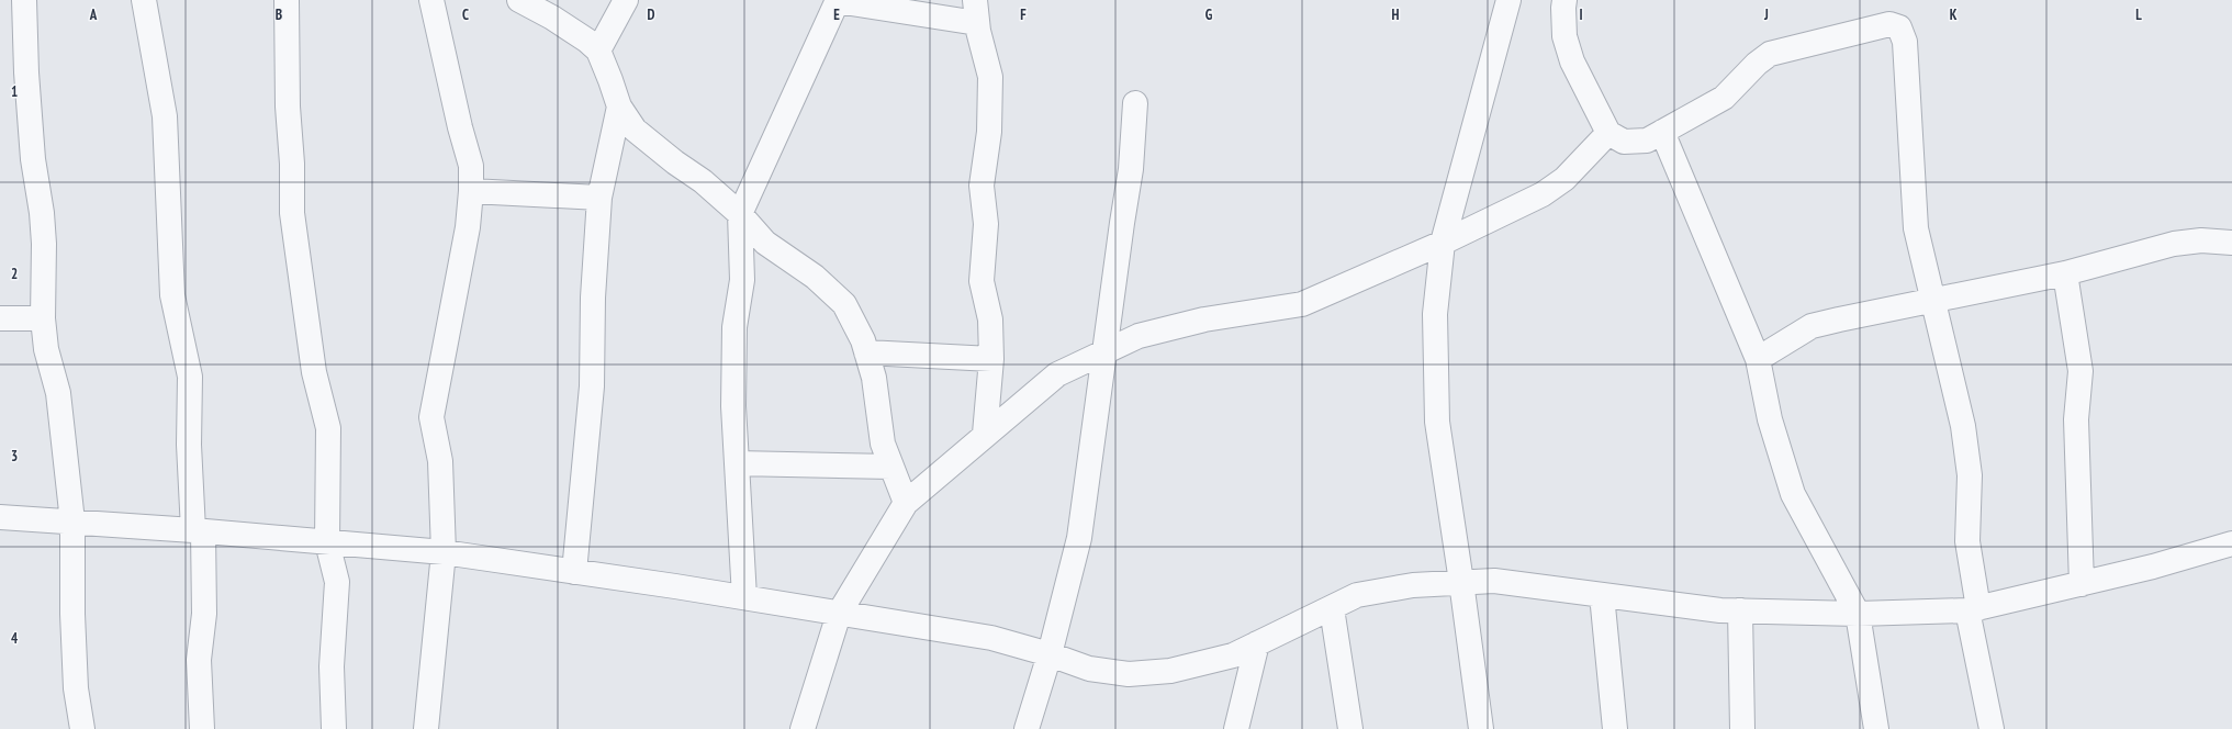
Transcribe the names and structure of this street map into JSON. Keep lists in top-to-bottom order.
{
  "grid": {
    "columns": [
      "A",
      "B",
      "C",
      "D",
      "E",
      "F",
      "G",
      "H",
      "I",
      "J",
      "K",
      "L"
    ],
    "rows": [
      "1",
      "2",
      "3",
      "4"
    ]
  }
}
